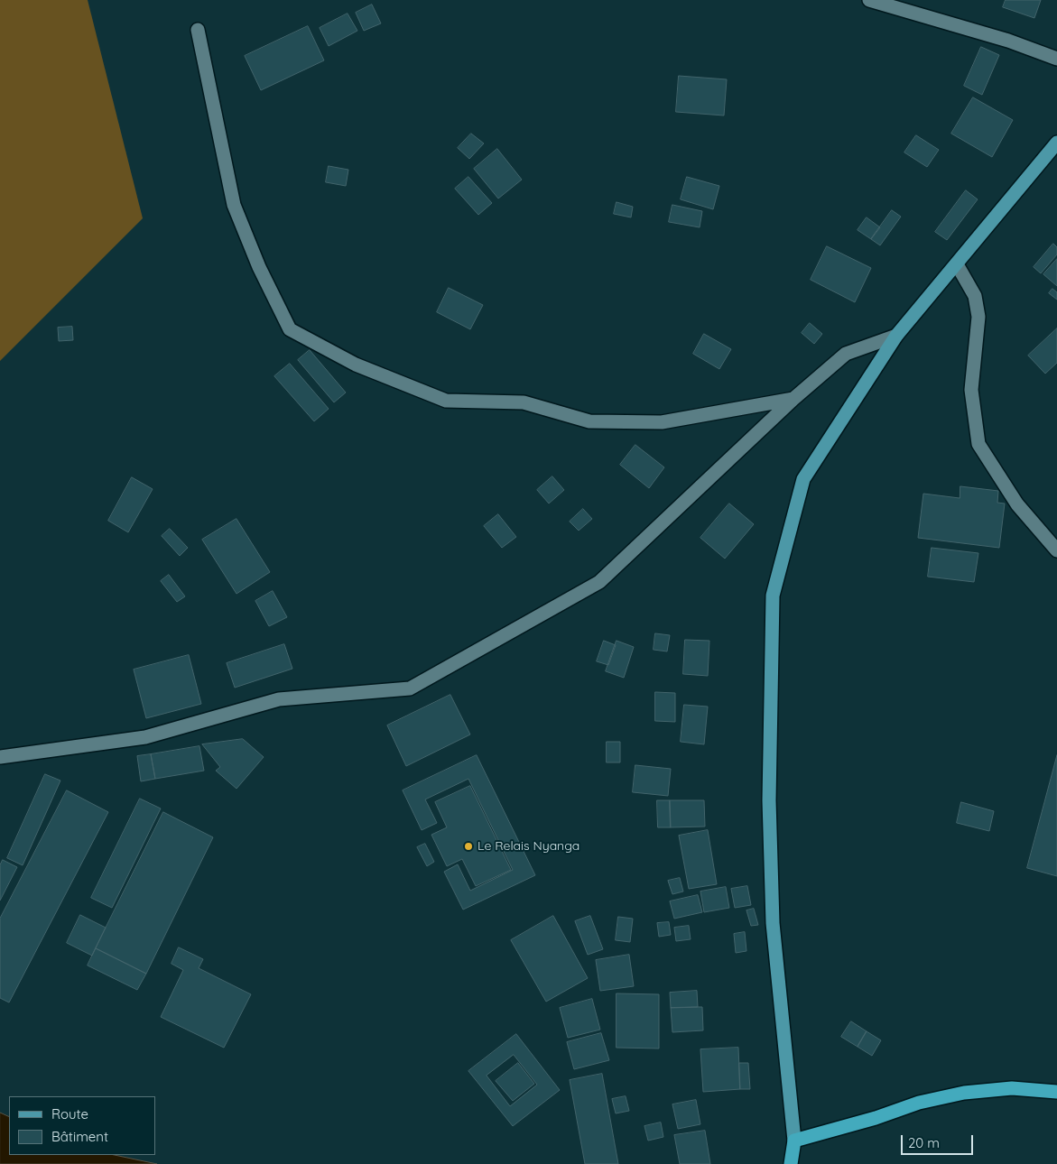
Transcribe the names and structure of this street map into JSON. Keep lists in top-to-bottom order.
{
  "places": ["Le Relais Nyanga"],
  "legend": ["Route", "Bâtiment"],
  "scale_bar": "20 m"
}
